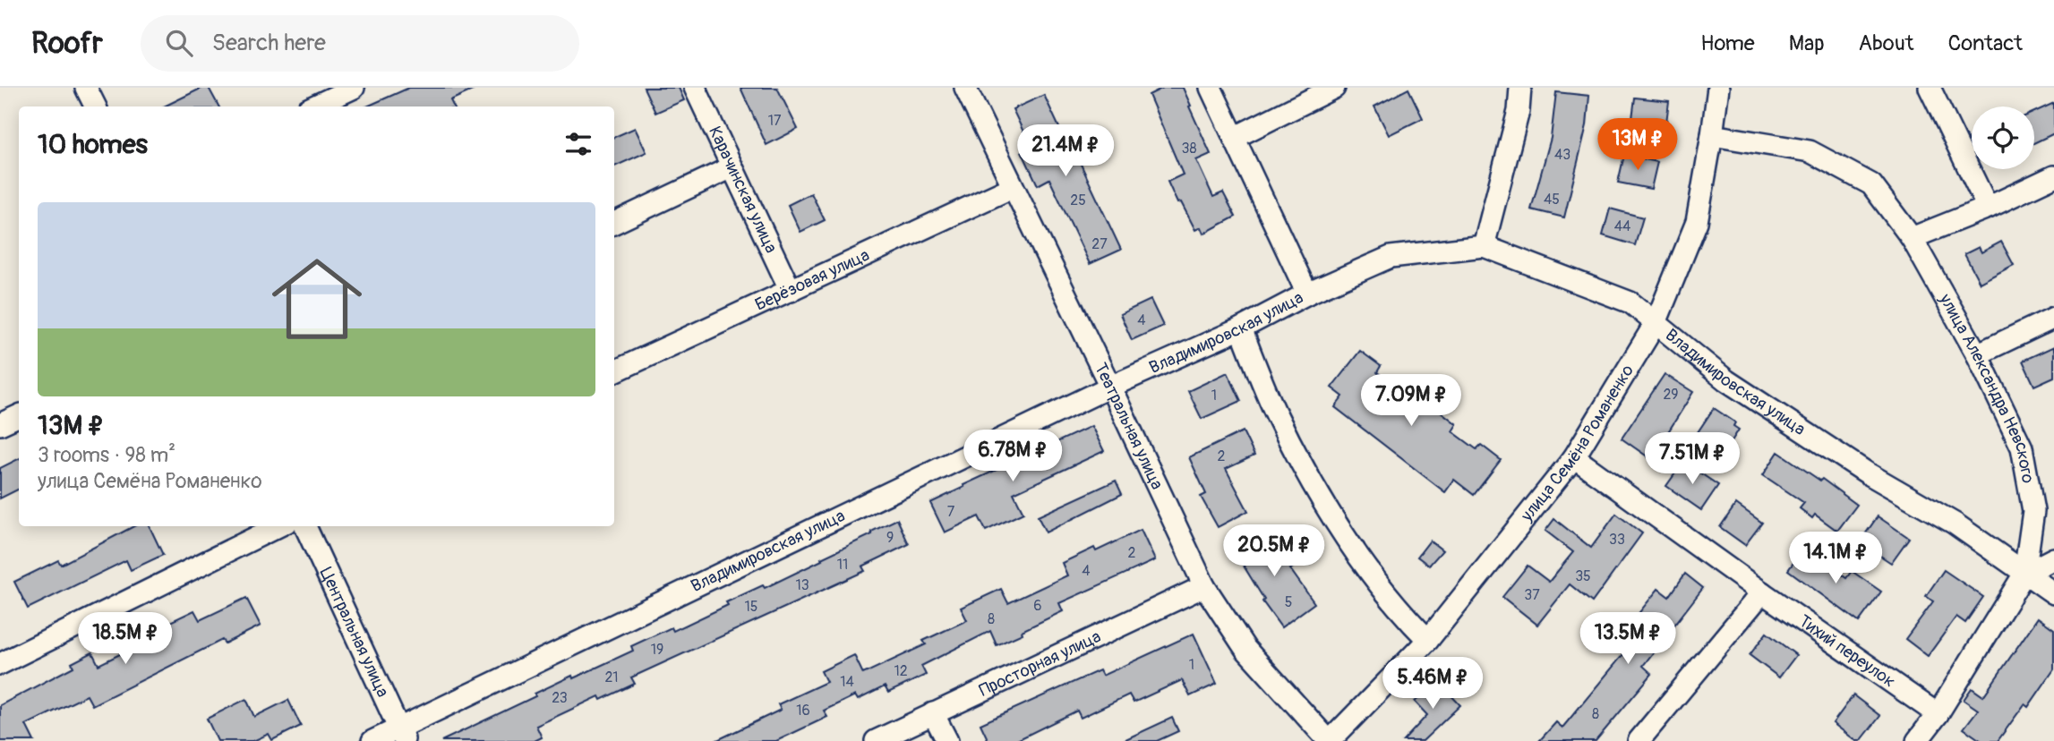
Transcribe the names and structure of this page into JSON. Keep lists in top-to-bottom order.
{
  "streets": {
    "street": [
      "Карачинская улица",
      "Берёзовая улица",
      "Владимировская улица",
      "улица Александра Невского",
      "Театральная улица",
      "улица Семёна Романенко",
      "Центральная улица",
      "Тихий переулок",
      "Просторная улица"
    ]
  },
  "crossings": [
    ["Карачинская улица", "Берёзовая улица"],
    ["Берёзовая улица", "Театральная улица"],
    ["Владимировская улица", "улица Александра Невского"],
    ["Владимировская улица", "Театральная улица"],
    ["Владимировская улица", "улица Семёна Романенко"],
    ["Владимировская улица", "Центральная улица"],
    ["улица Александра Невского", "улица Семёна Романенко"],
    ["улица Александра Невского", "Тихий переулок"],
    ["Театральная улица", "улица Семёна Романенко"],
    ["Театральная улица", "Просторная улица"],
    ["улица Семёна Романенко", "Тихий переулок"]
  ],
  "house_numbers": [
    "17",
    "38",
    "43",
    "45",
    "25",
    "44",
    "27",
    "4",
    "29",
    "1",
    "2",
    "7",
    "9",
    "33",
    "2",
    "11",
    "4",
    "35",
    "13",
    "37",
    "5",
    "6",
    "15",
    "8",
    "19",
    "1",
    "12",
    "21",
    "14",
    "23",
    "16",
    "8"
  ],
  "page": {
    "header": "Roofr",
    "search": "Search here",
    "nav": [
      "Home",
      "Map",
      "About",
      "Contact"
    ],
    "heading": "10 homes",
    "price": [
      "13M ₽",
      "21.4M ₽",
      "7.09M ₽",
      "6.78M ₽",
      "7.51M ₽",
      "20.5M ₽",
      "14.1M ₽",
      "18.5M ₽",
      "13.5M ₽",
      "5.46M ₽"
    ],
    "list": [
      {
        "name": "13M ₽",
        "note": "3 rooms · 98 m² · улица Семёна Романенко"
      }
    ]
  }
}
